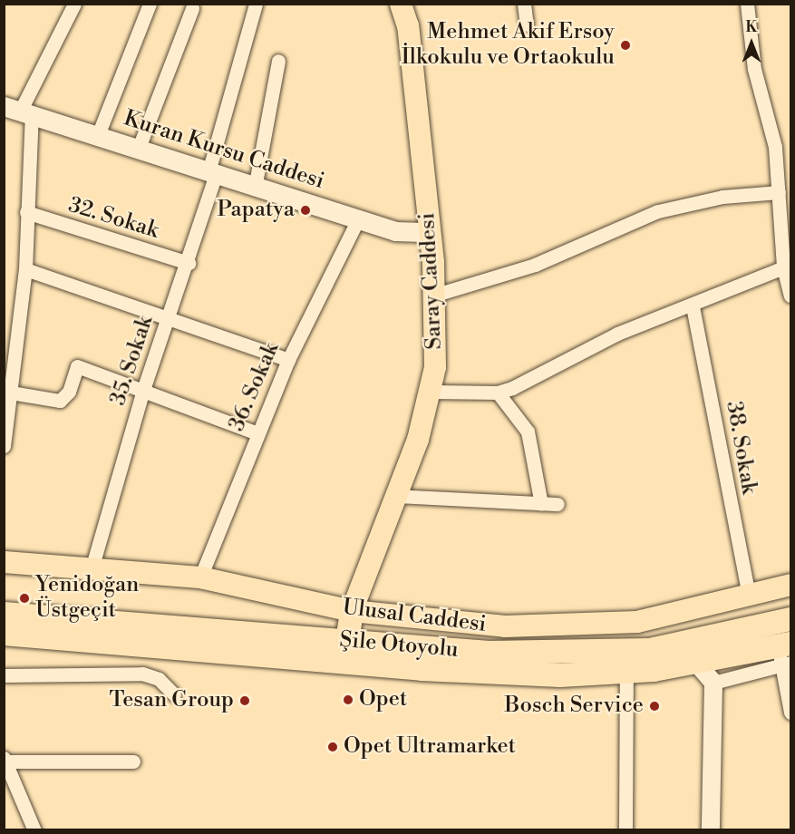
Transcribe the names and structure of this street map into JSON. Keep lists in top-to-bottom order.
{
  "streets": {
    "highway": ["Şile Otoyolu"],
    "main road": ["Kuran Kursu Caddesi", "Saray Caddesi", "Ulusal Caddesi"],
    "street": [
      "32. Sokak",
      "35. Sokak",
      "36. Sokak",
      "38. Sokak"
    ]
  },
  "crossings": [
    ["Kuran Kursu Caddesi", "Saray Caddesi"],
    ["Kuran Kursu Caddesi", "35. Sokak"],
    ["Kuran Kursu Caddesi", "36. Sokak"],
    ["32. Sokak", "35. Sokak"],
    ["Saray Caddesi", "Ulusal Caddesi"],
    ["35. Sokak", "Ulusal Caddesi"],
    ["36. Sokak", "Ulusal Caddesi"],
    ["38. Sokak", "Ulusal Caddesi"]
  ],
  "places": [
    "Mehmet Akif Ersoy İlkokulu ve Ortaokulu",
    "Papatya",
    "Yenidoğan Üstgeçit",
    "Opet",
    "Tesan Group",
    "Bosch Service",
    "Opet Ultramarket"
  ],
  "north": "top"
}
